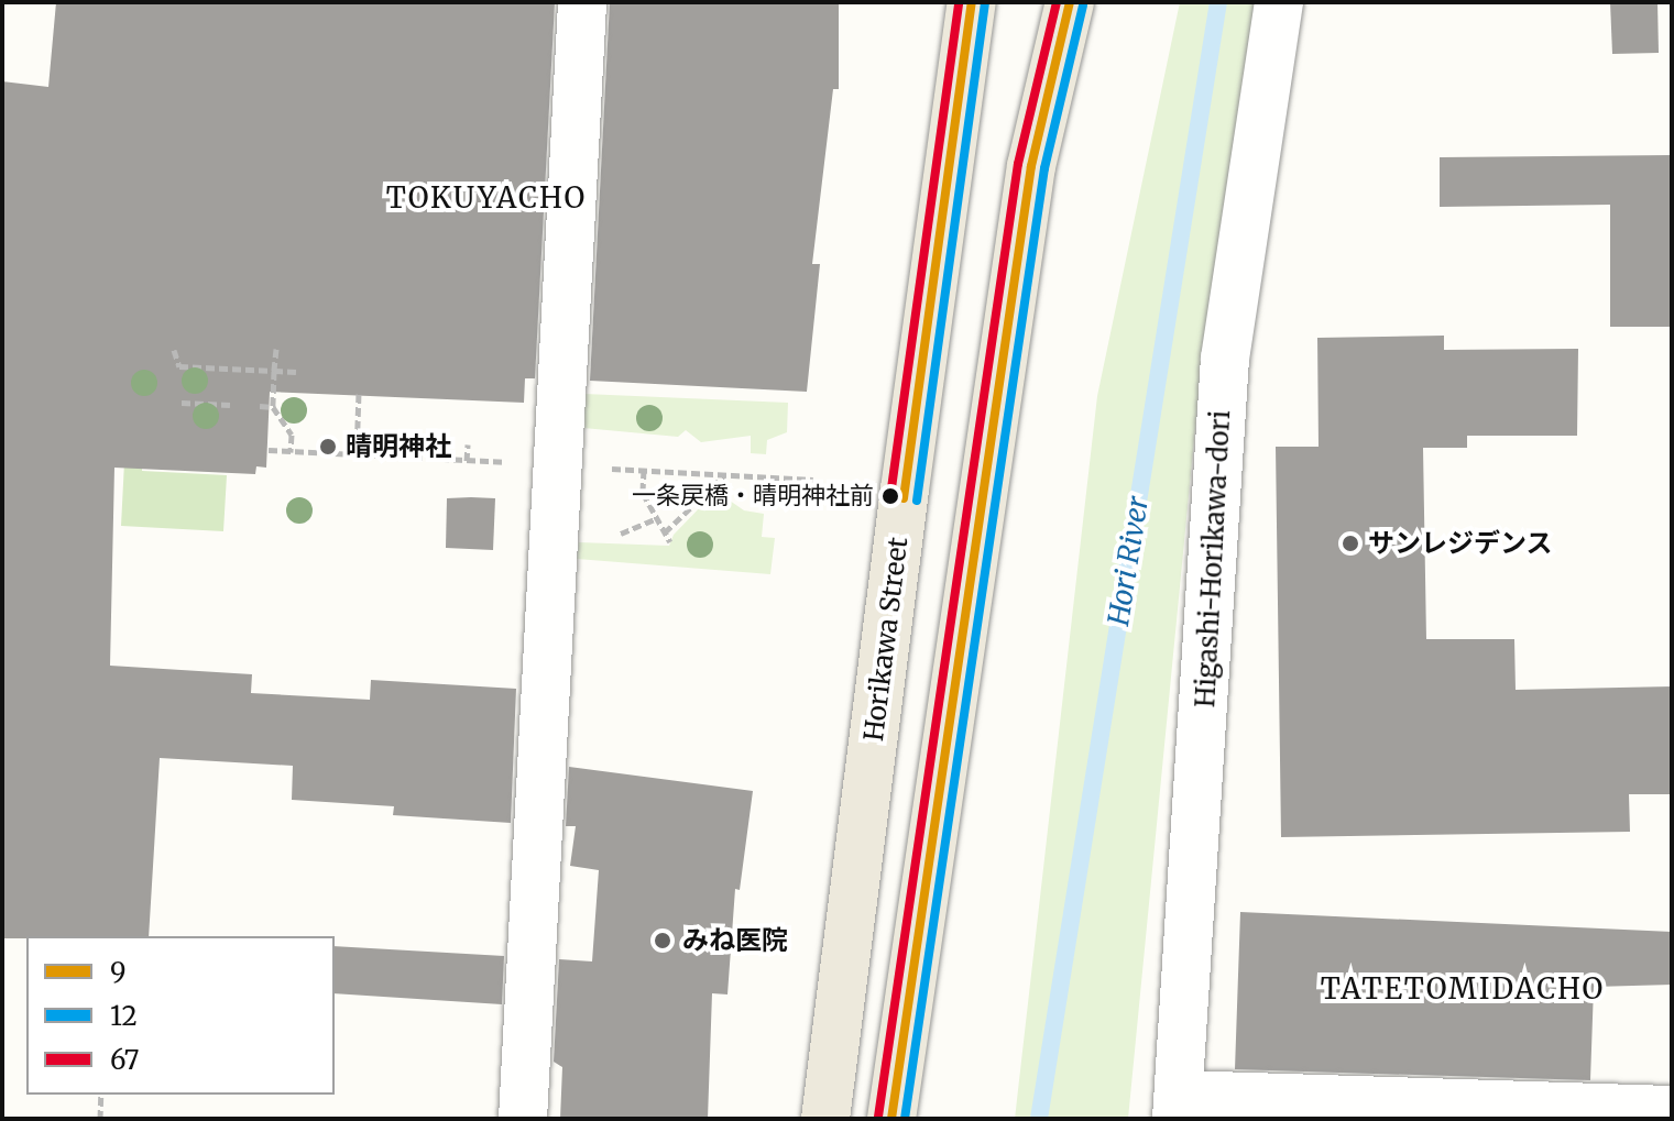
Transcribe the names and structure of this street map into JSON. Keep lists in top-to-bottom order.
{
  "streets": {
    "main road": ["Horikawa Street"],
    "street": ["Higashi-Horikawa-dori"]
  },
  "districts": ["TOKUYACHO", "TATETOMIDACHO"],
  "water": ["Hori River"],
  "places": [
    "晴明神社",
    "一条戻橋・晴明神社前",
    "サンレジデンス",
    "みね医院"
  ],
  "lines": ["transit line 9", "transit line 67", "transit line 12"],
  "legend": ["9", "12", "67"]
}
